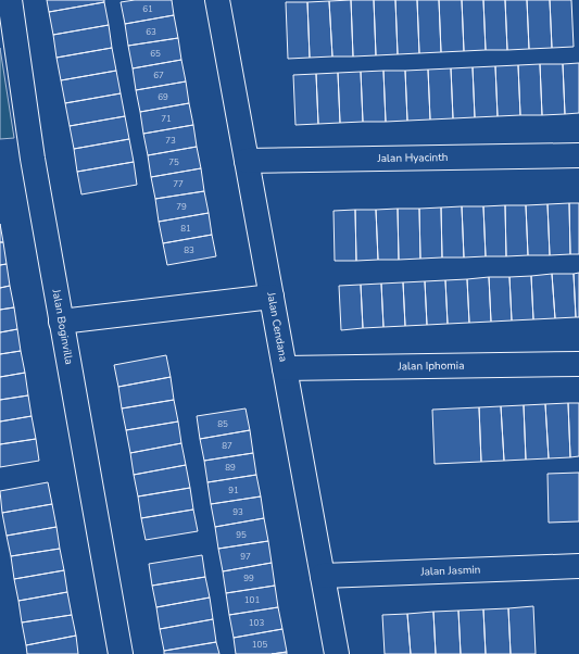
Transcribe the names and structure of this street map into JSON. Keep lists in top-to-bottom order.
{
  "streets": {
    "street": [
      "Jalan Hyacinth",
      "Jalan Boginvilla",
      "Jalan Cendana",
      "Jalan Iphomia",
      "Jalan Jasmin"
    ]
  },
  "crossings": [
    ["Jalan Hyacinth", "Jalan Cendana"],
    ["Jalan Cendana", "Jalan Iphomia"],
    ["Jalan Cendana", "Jalan Jasmin"]
  ],
  "house_numbers": [
    "61",
    "63",
    "65",
    "67",
    "69",
    "71",
    "73",
    "75",
    "77",
    "79",
    "81",
    "83",
    "85",
    "87",
    "89",
    "91",
    "93",
    "95",
    "97",
    "99",
    "101",
    "103",
    "105"
  ]
}
